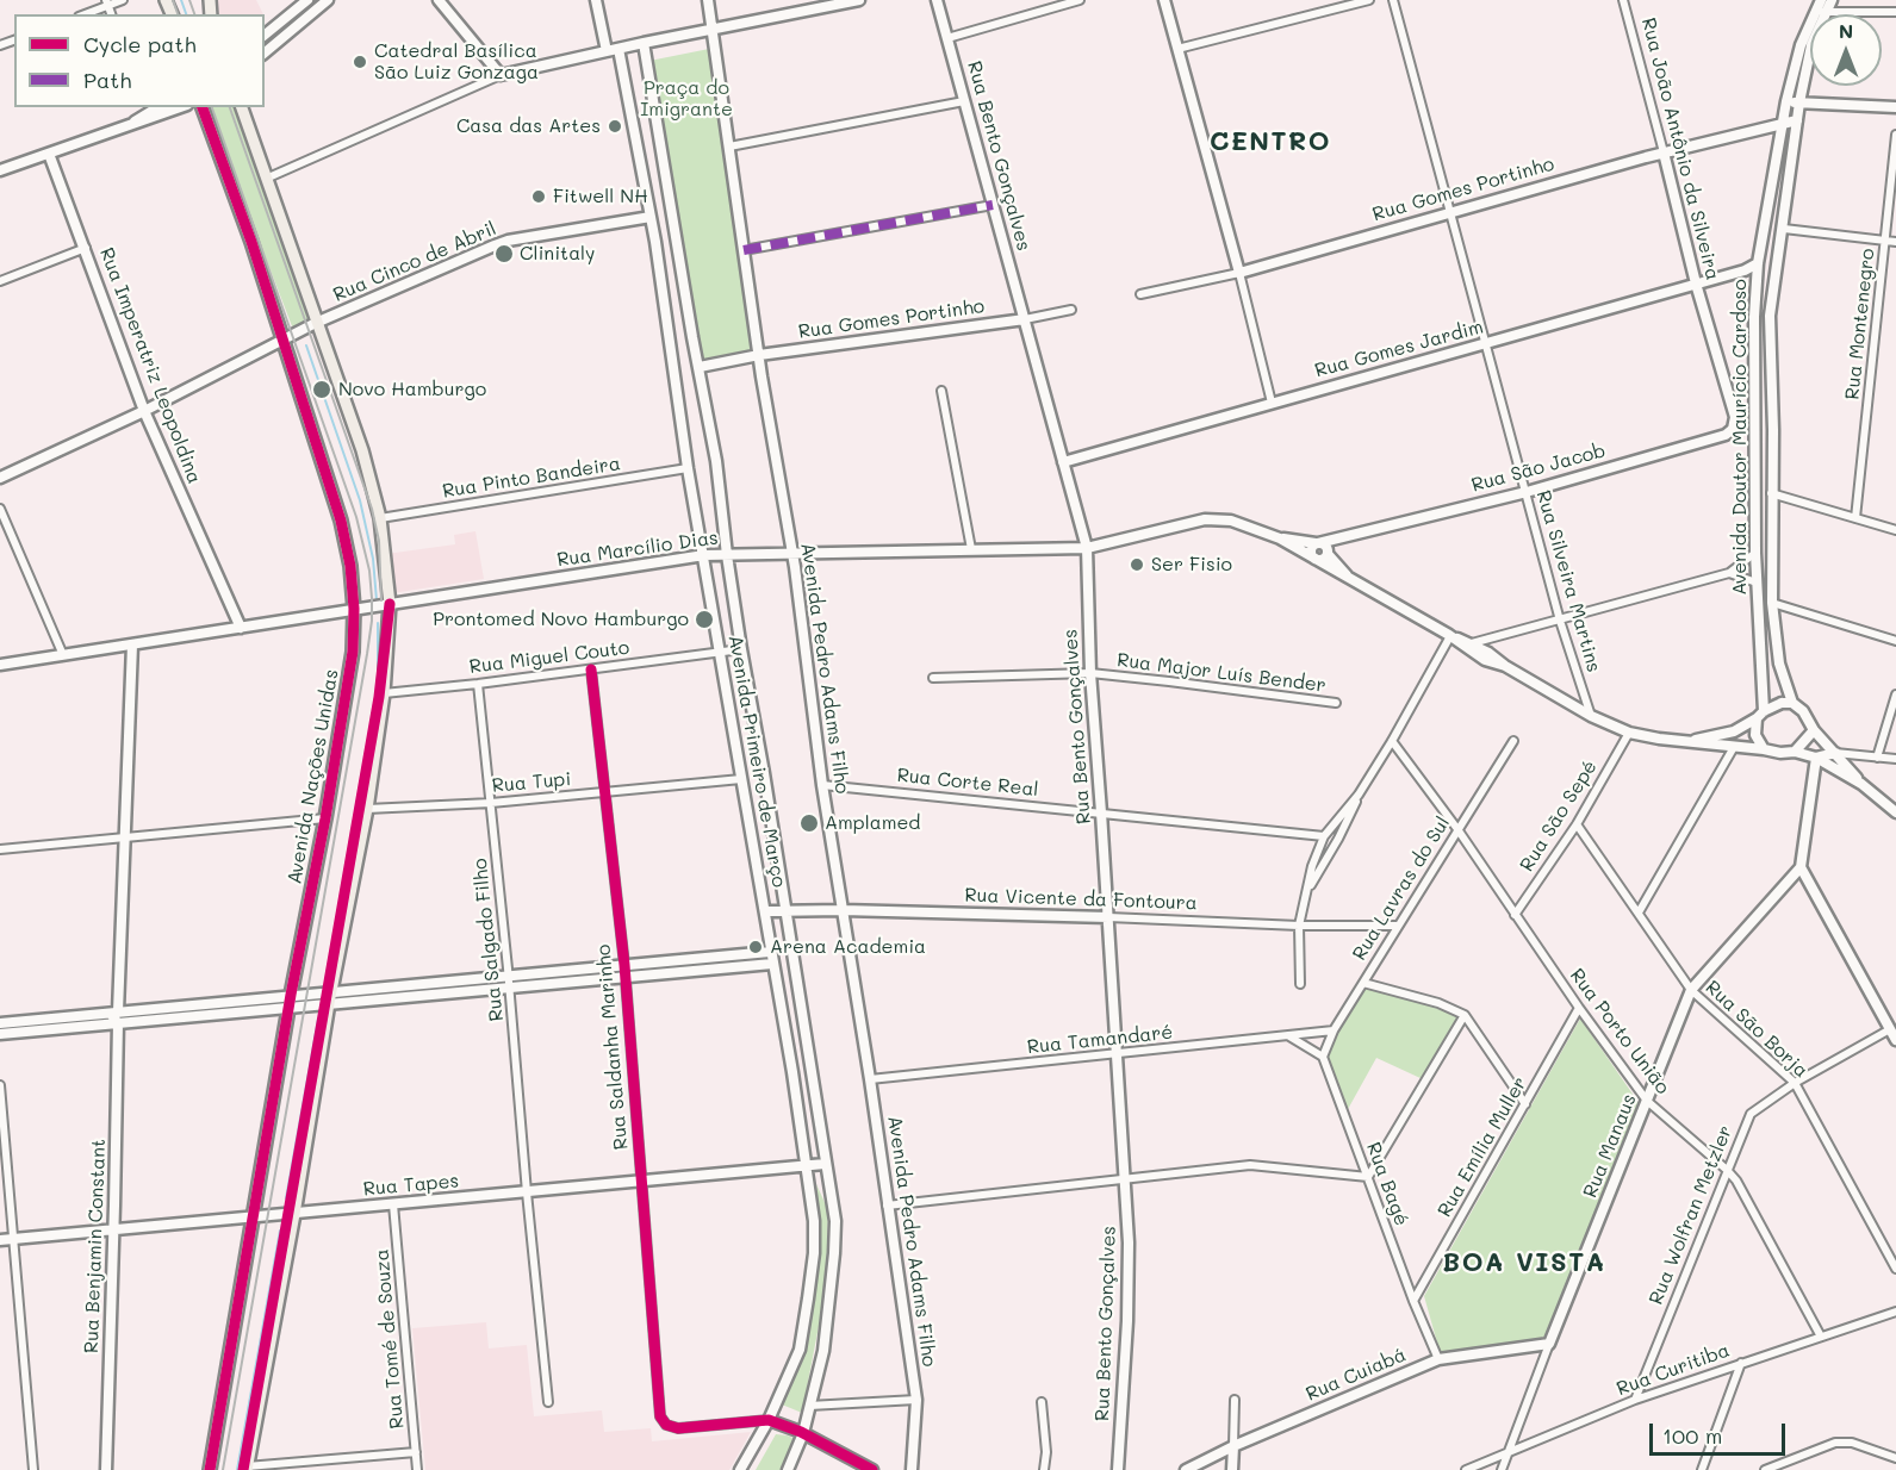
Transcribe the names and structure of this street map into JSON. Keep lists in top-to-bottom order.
{
  "streets": {
    "main road": ["Avenida Nações Unidas"],
    "street": [
      "Rua João Antônio da Silveira",
      "Rua Bento Gonçalves",
      "Rua Gomes Portinho",
      "Rua Cinco de Abril",
      "Rua Montenegro",
      "Rua Gomes Jardim",
      "Rua Imperatriz Leopoldina",
      "Avenida Doutor Maurício Cardoso",
      "Rua São Jacob",
      "Rua Pinto Bandeira",
      "Rua Marcílio Dias",
      "Rua Silveira Martins",
      "Rua Miguel Couto",
      "Avenida Pedro Adams Filho",
      "Rua Major Luís Bender",
      "Avenida Primeiro de Março",
      "Rua Tupi",
      "Rua Corte Real",
      "Rua São Sepé",
      "Rua Lavras do Sul",
      "Rua Vicente da Fontoura",
      "Rua Salgado Filho",
      "Rua São Borja",
      "Rua Porto União",
      "Rua Tamandaré",
      "Rua Saldanha Marinho",
      "Rua Manaus",
      "Rua Emília Muller",
      "Rua Bagé",
      "Rua Tapes",
      "Rua Wolfran Metzler",
      "Rua Benjamin Constant",
      "Rua Tomé de Souza",
      "Rua Curitiba",
      "Rua Cuiabá"
    ]
  },
  "crossings": [
    ["Rua João Antônio da Silveira", "Rua Gomes Portinho"],
    ["Rua João Antônio da Silveira", "Rua Gomes Jardim"],
    ["Rua João Antônio da Silveira", "Rua São Jacob"],
    ["Rua Bento Gonçalves", "Rua Gomes Portinho"],
    ["Rua Bento Gonçalves", "Rua Gomes Jardim"],
    ["Rua Bento Gonçalves", "Rua Marcílio Dias"],
    ["Rua Bento Gonçalves", "Rua Major Luís Bender"],
    ["Rua Bento Gonçalves", "Rua Corte Real"],
    ["Rua Bento Gonçalves", "Rua Vicente da Fontoura"],
    ["Rua Bento Gonçalves", "Rua Tamandaré"],
    ["Rua Gomes Portinho", "Avenida Doutor Maurício Cardoso"],
    ["Rua Gomes Portinho", "Rua Silveira Martins"],
    ["Rua Gomes Portinho", "Avenida Pedro Adams Filho"],
    ["Rua Gomes Portinho", "Avenida Primeiro de Março"],
    ["Rua Cinco de Abril", "Rua Imperatriz Leopoldina"],
    ["Rua Cinco de Abril", "Avenida Primeiro de Março"],
    ["Rua Cinco de Abril", "Avenida Nações Unidas"],
    ["Rua Gomes Jardim", "Avenida Doutor Maurício Cardoso"],
    ["Rua Gomes Jardim", "Rua Silveira Martins"],
    ["Rua Imperatriz Leopoldina", "Rua Marcílio Dias"],
    ["Avenida Doutor Maurício Cardoso", "Rua Marcílio Dias"],
    ["Rua São Jacob", "Rua Marcílio Dias"],
    ["Rua São Jacob", "Rua Silveira Martins"],
    ["Rua Pinto Bandeira", "Avenida Primeiro de Março"],
    ["Rua Marcílio Dias", "Rua Silveira Martins"],
    ["Rua Marcílio Dias", "Avenida Pedro Adams Filho"],
    ["Rua Marcílio Dias", "Avenida Primeiro de Março"],
    ["Rua Marcílio Dias", "Avenida Nações Unidas"],
    ["Rua Marcílio Dias", "Rua São Sepé"],
    ["Rua Marcílio Dias", "Rua Benjamin Constant"],
    ["Rua Miguel Couto", "Avenida Primeiro de Março"],
    ["Rua Miguel Couto", "Rua Salgado Filho"],
    ["Rua Miguel Couto", "Rua Saldanha Marinho"],
    ["Avenida Pedro Adams Filho", "Rua Corte Real"],
    ["Avenida Pedro Adams Filho", "Rua Vicente da Fontoura"],
    ["Avenida Pedro Adams Filho", "Rua Tamandaré"],
    ["Avenida Primeiro de Março", "Rua Tupi"],
    ["Avenida Primeiro de Março", "Rua Vicente da Fontoura"],
    ["Avenida Primeiro de Março", "Rua Saldanha Marinho"],
    ["Avenida Primeiro de Março", "Rua Tapes"],
    ["Avenida Nações Unidas", "Rua Tapes"],
    ["Rua Tupi", "Rua Salgado Filho"],
    ["Rua Tupi", "Rua Saldanha Marinho"],
    ["Rua São Sepé", "Rua São Borja"],
    ["Rua São Sepé", "Rua Porto União"],
    ["Rua Lavras do Sul", "Rua Vicente da Fontoura"],
    ["Rua Lavras do Sul", "Rua Porto União"],
    ["Rua Lavras do Sul", "Rua Tamandaré"],
    ["Rua Lavras do Sul", "Rua Bagé"],
    ["Rua Salgado Filho", "Rua Tapes"],
    ["Rua São Borja", "Rua Manaus"],
    ["Rua São Borja", "Rua Wolfran Metzler"],
    ["Rua Porto União", "Rua Manaus"],
    ["Rua Porto União", "Rua Emília Muller"],
    ["Rua Porto União", "Rua Wolfran Metzler"],
    ["Rua Porto União", "Rua Curitiba"],
    ["Rua Saldanha Marinho", "Rua Tapes"],
    ["Rua Manaus", "Rua Curitiba"],
    ["Rua Manaus", "Rua Cuiabá"],
    ["Rua Emília Muller", "Rua Bagé"],
    ["Rua Bagé", "Rua Cuiabá"],
    ["Rua Tapes", "Rua Benjamin Constant"],
    ["Rua Tapes", "Rua Tomé de Souza"],
    ["Rua Wolfran Metzler", "Rua Curitiba"]
  ],
  "districts": ["CENTRO", "BOA VISTA"],
  "parks": ["Praça do Imigrante"],
  "places": [
    "Catedral Basílica São Luiz Gonzaga",
    "Casa das Artes",
    "Fitwell NH",
    "Clinitaly",
    "Novo Hamburgo",
    "Ser Fisio",
    "Prontomed Novo Hamburgo",
    "Amplamed",
    "Arena Academia"
  ],
  "legend": ["Cycle path", "Path"],
  "scale_bar": "100 m",
  "north": "top"
}
